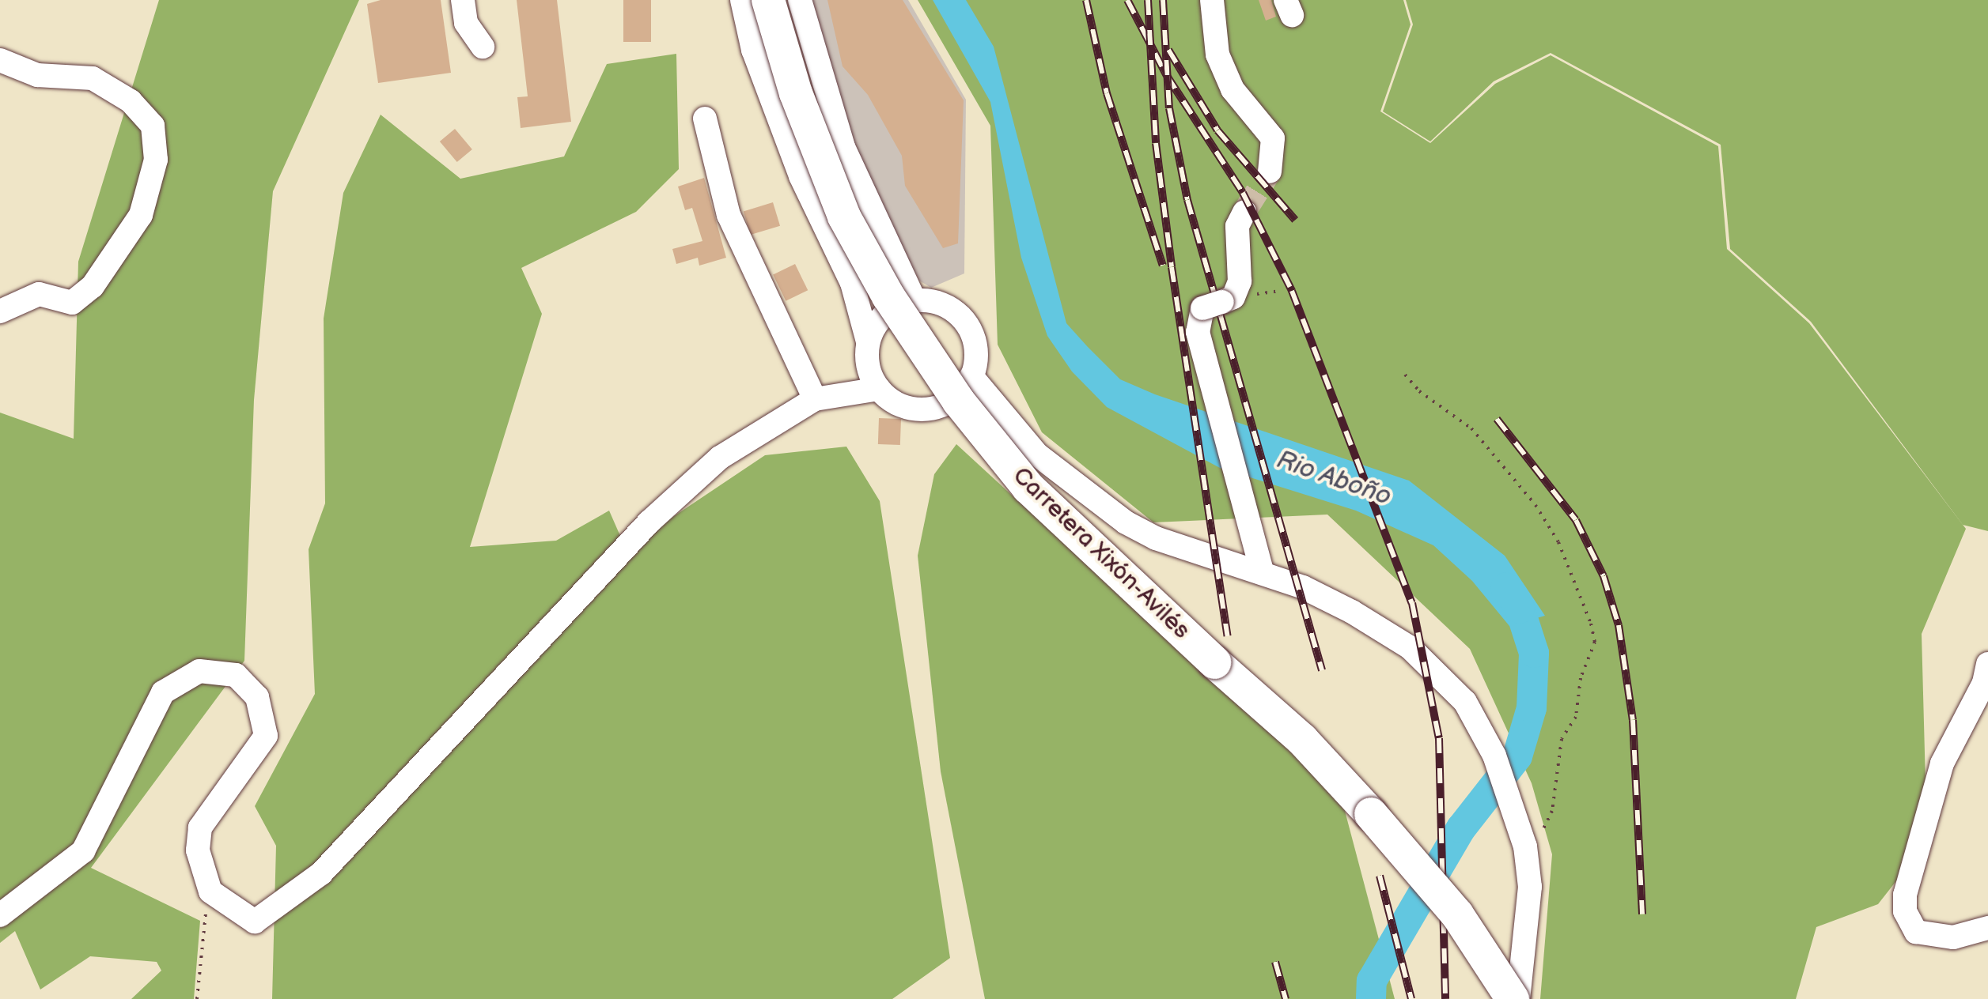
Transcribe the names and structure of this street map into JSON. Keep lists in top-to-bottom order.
{
  "streets": {
    "highway": ["Carretera Xixón-Avilés"]
  },
  "water": ["Rio Aboño"]
}
